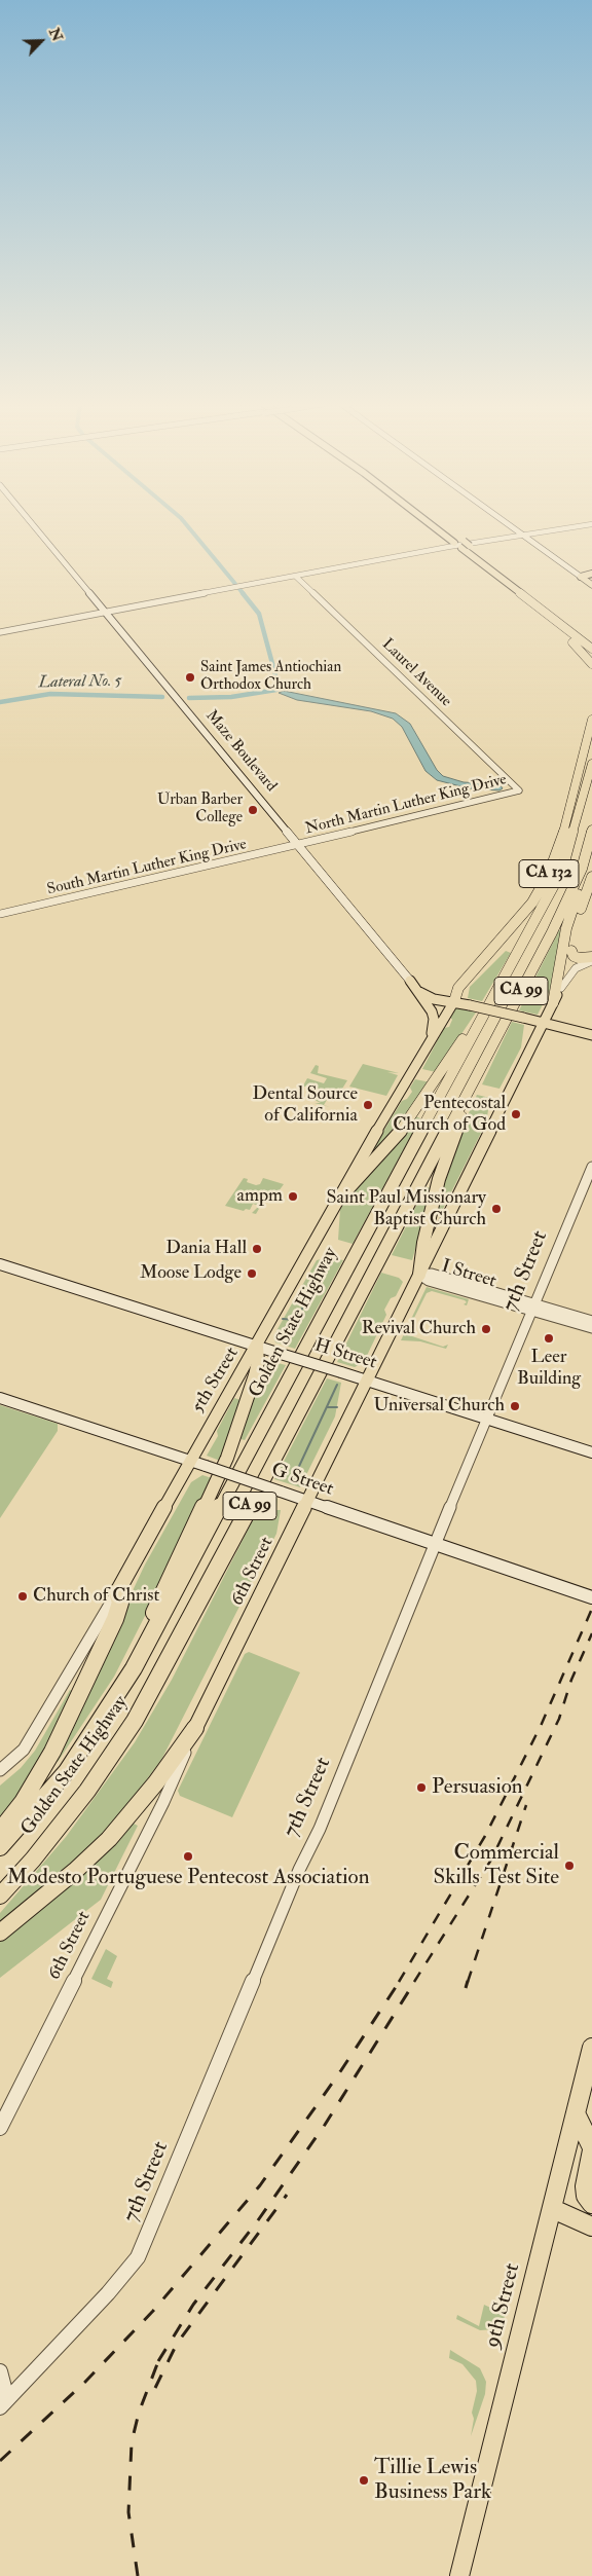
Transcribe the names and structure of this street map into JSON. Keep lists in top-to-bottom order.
{
  "streets": {
    "highway": ["CA 132", "CA 99", "Golden State Highway"],
    "main road": [
      "Maze Boulevard",
      "H Street",
      "5th Street",
      "G Street",
      "6th Street",
      "9th Street"
    ],
    "street": [
      "Laurel Avenue",
      "North Martin Luther King Drive",
      "South Martin Luther King Drive",
      "7th Street",
      "I Street"
    ]
  },
  "crossings": [
    ["Laurel Avenue", "North Martin Luther King Drive"],
    ["Maze Boulevard", "North Martin Luther King Drive"],
    ["Maze Boulevard", "South Martin Luther King Drive"],
    ["Maze Boulevard", "5th Street"],
    ["North Martin Luther King Drive", "South Martin Luther King Drive"],
    ["CA 132", "5th Street"],
    ["CA 132", "6th Street"],
    ["7th Street", "I Street"],
    ["7th Street", "H Street"],
    ["7th Street", "G Street"],
    ["I Street", "6th Street"],
    ["H Street", "5th Street"],
    ["H Street", "6th Street"],
    ["5th Street", "G Street"],
    ["G Street", "6th Street"]
  ],
  "water": ["Lateral No. 5"],
  "places": [
    "Saint James Antiochian Orthodox Church",
    "Urban Barber College",
    "Dental Source of California",
    "Pentecostal Church of God",
    "ampm",
    "Saint Paul Missionary Baptist Church",
    "Dania Hall",
    "Moose Lodge",
    "Revival Church",
    "Leer Building",
    "Universal Church",
    "Church of Christ",
    "Persuasion",
    "Modesto Portuguese Pentecost Association",
    "Commercial Skills Test Site",
    "Tillie Lewis Business Park"
  ],
  "north": "top right"
}
